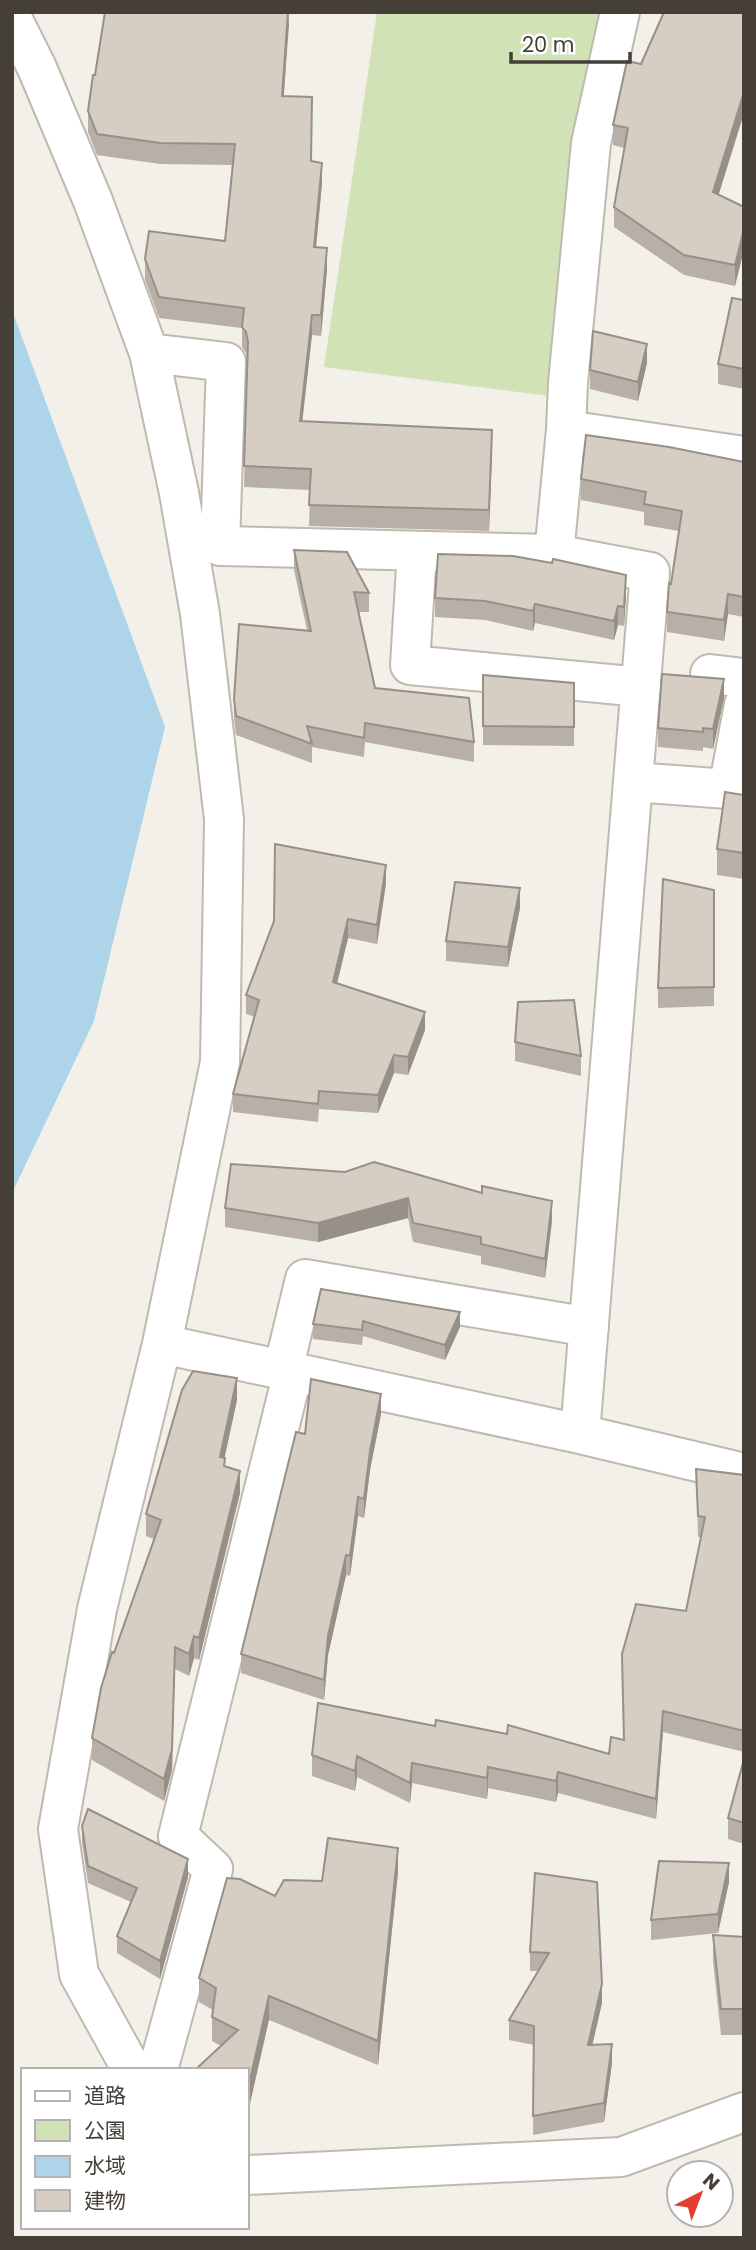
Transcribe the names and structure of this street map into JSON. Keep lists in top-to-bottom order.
{
  "legend": [
    "道路",
    "公園",
    "水域",
    "建物"
  ],
  "scale_bar": "20 m",
  "north": "top right"
}
